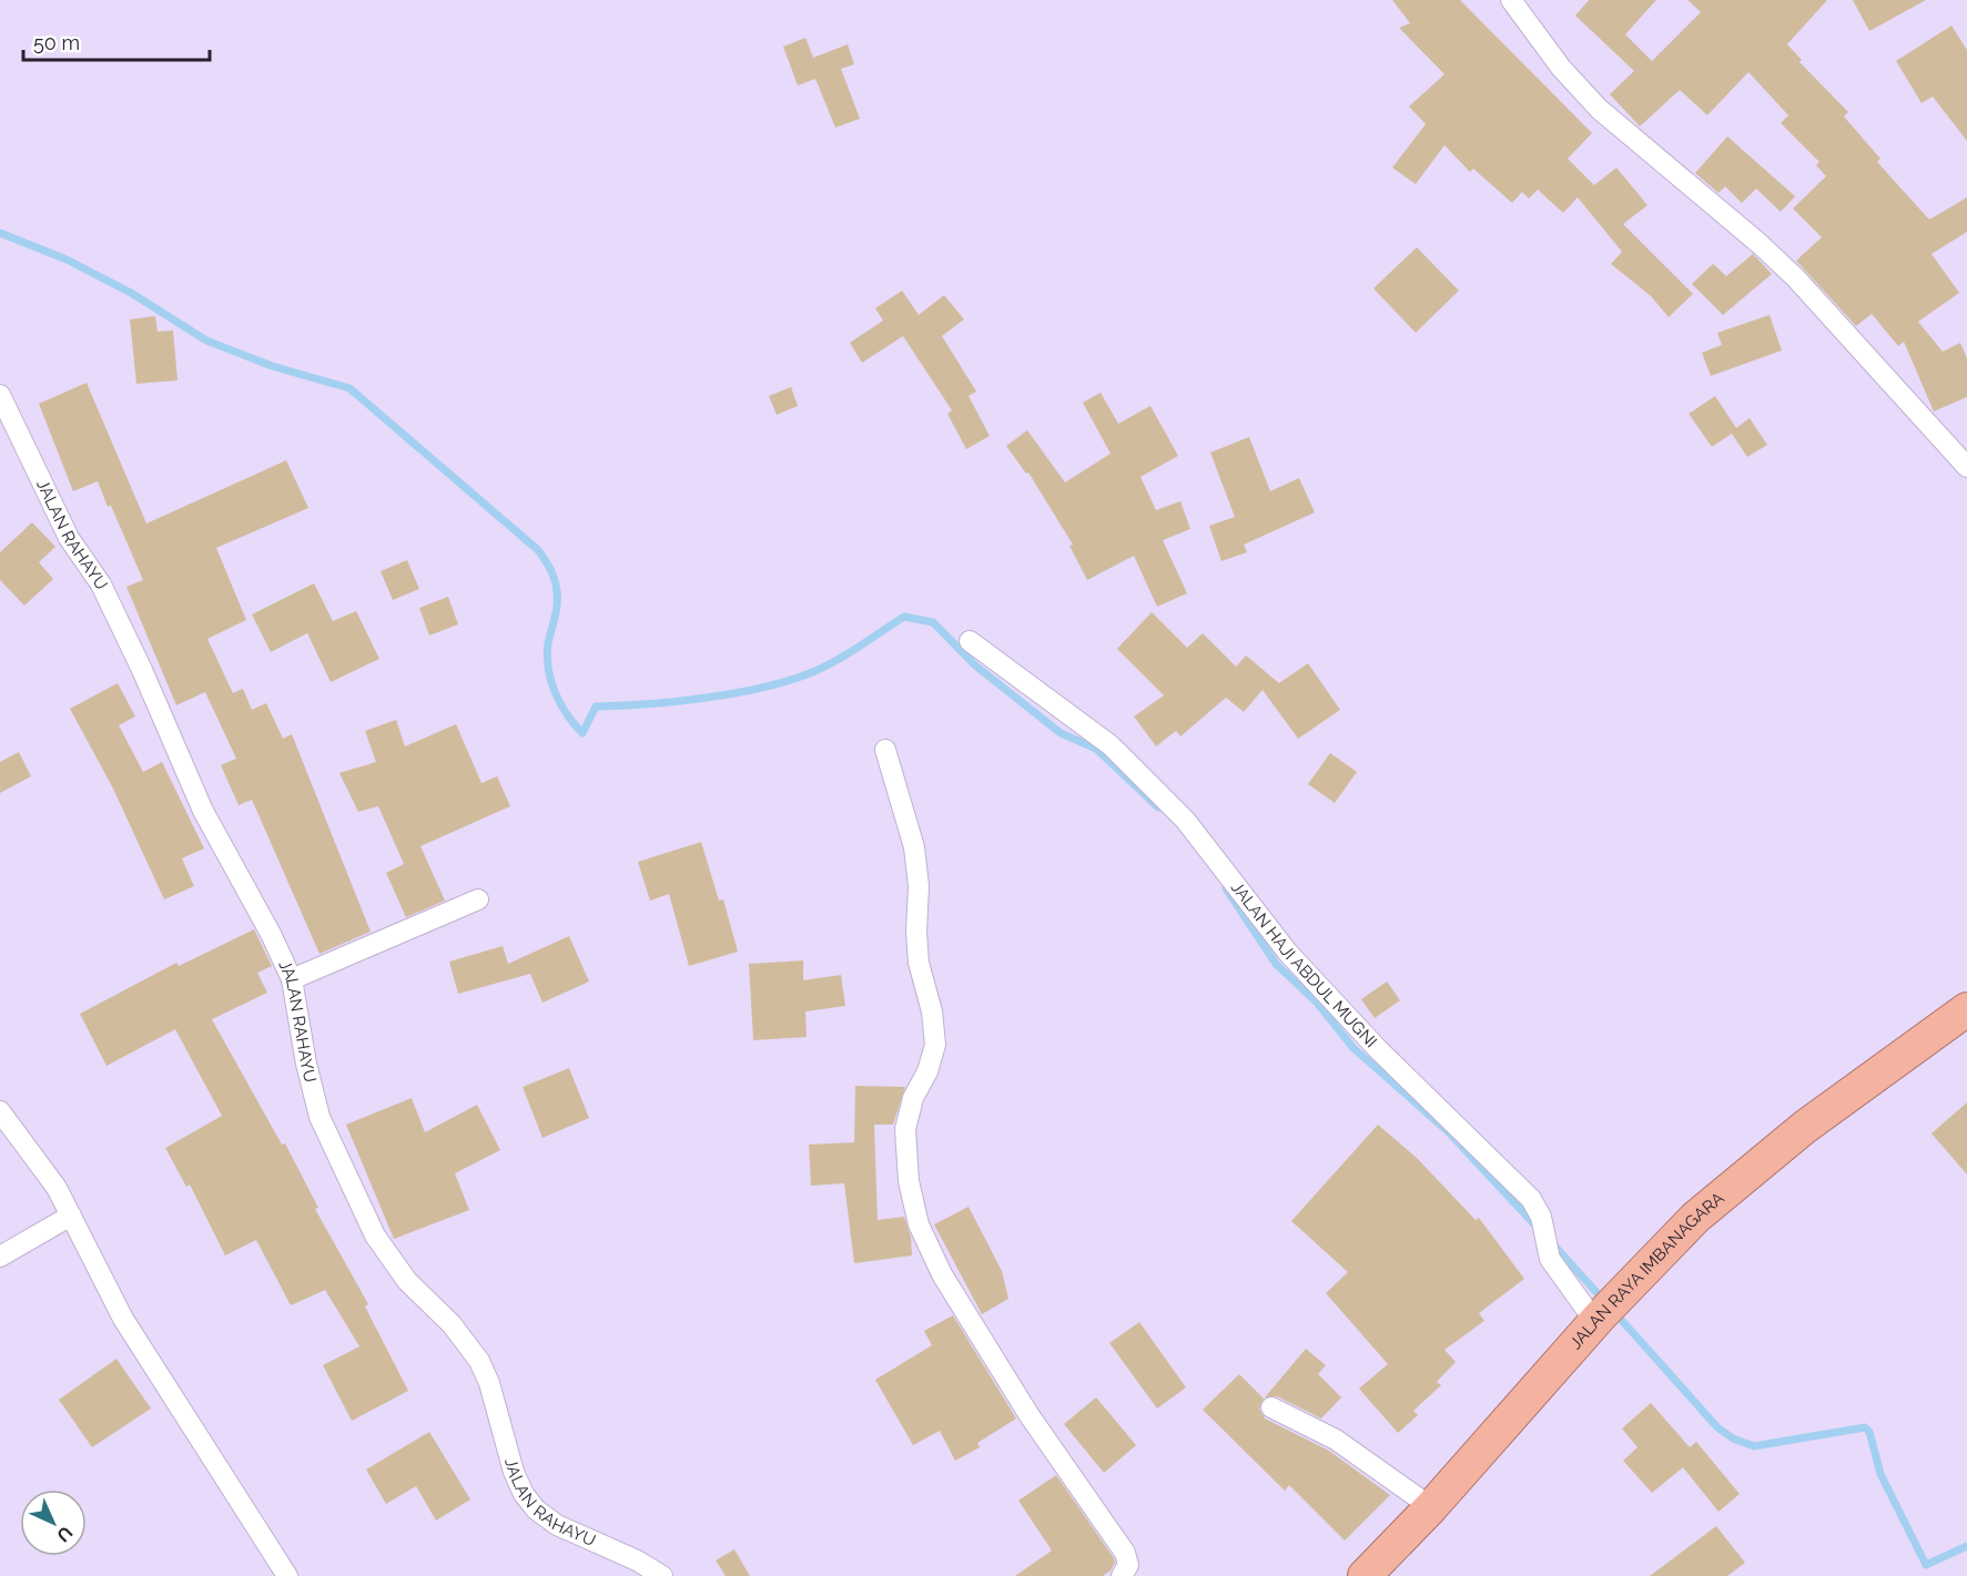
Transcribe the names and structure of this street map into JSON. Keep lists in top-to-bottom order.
{
  "streets": {
    "highway": ["JALAN RAYA IMBANAGARA"],
    "street": ["JALAN RAHAYU", "JALAN HAJI ABDUL MUGNI"]
  },
  "crossings": [
    ["JALAN HAJI ABDUL MUGNI", "JALAN RAYA IMBANAGARA"]
  ],
  "scale_bar": "50 m",
  "north": "bottom right"
}
